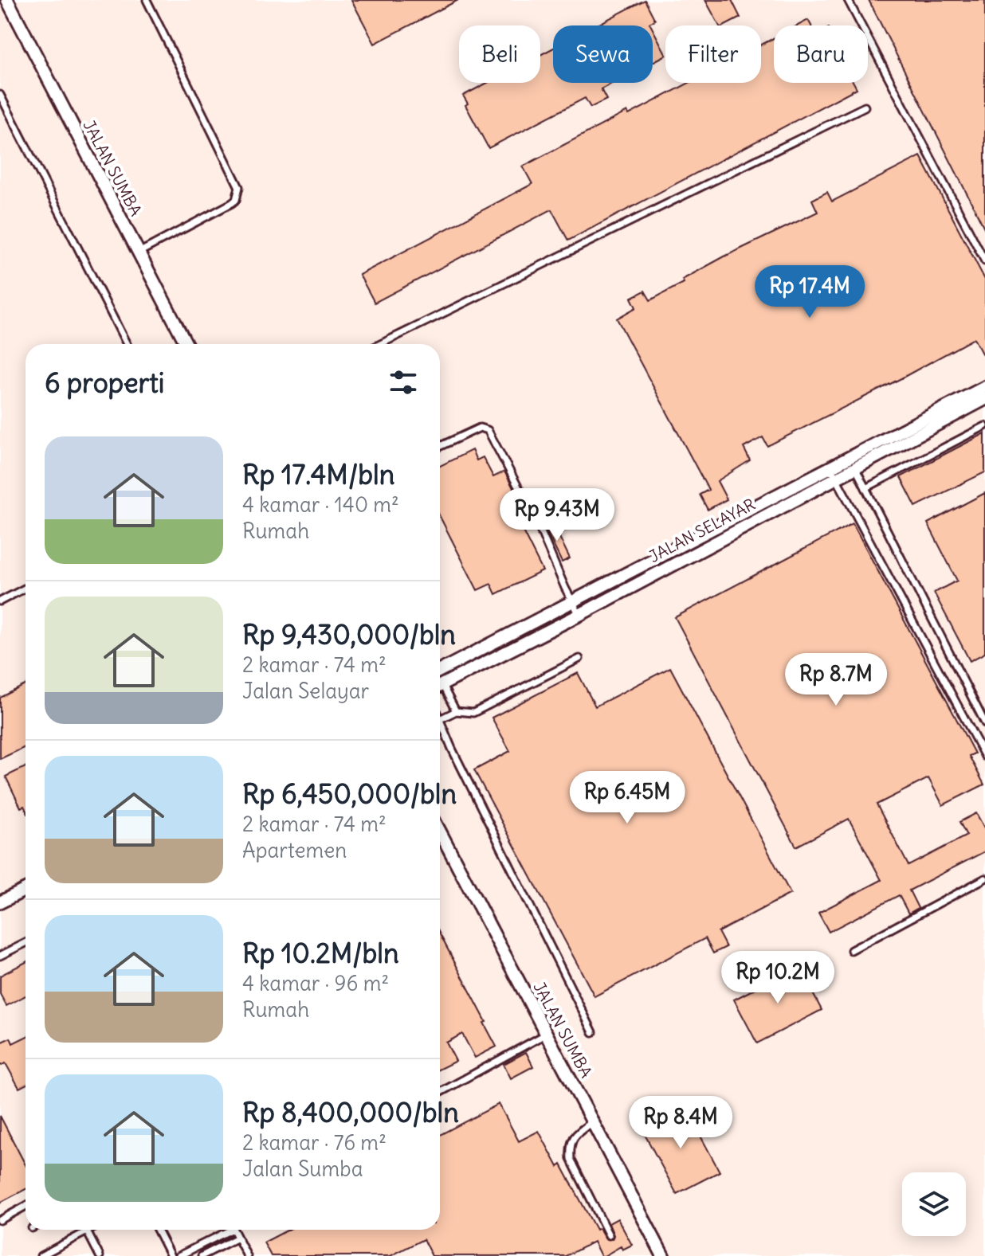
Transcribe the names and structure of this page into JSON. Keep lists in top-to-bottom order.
{
  "streets": {
    "street": ["JALAN SUMBA", "JALAN SELAYAR"]
  },
  "page": {
    "chip": [
      "Beli",
      "Sewa",
      "Filter",
      "Baru"
    ],
    "price": [
      "Rp 17.4M",
      "Rp 9.43M",
      "Rp 8.7M",
      "Rp 6.45M",
      "Rp 10.2M",
      "Rp 8.4M"
    ],
    "heading": "6 properti",
    "list": [
      {
        "name": "Rp 17.4M/bln",
        "note": "4 kamar · 140 m² · Rumah"
      },
      {
        "name": "Rp 9,430,000/bln",
        "note": "2 kamar · 74 m² · Jalan Selayar"
      },
      {
        "name": "Rp 6,450,000/bln",
        "note": "2 kamar · 74 m² · Apartemen"
      },
      {
        "name": "Rp 10.2M/bln",
        "note": "4 kamar · 96 m² · Rumah"
      },
      {
        "name": "Rp 8,400,000/bln",
        "note": "2 kamar · 76 m² · Jalan Sumba"
      }
    ]
  }
}
